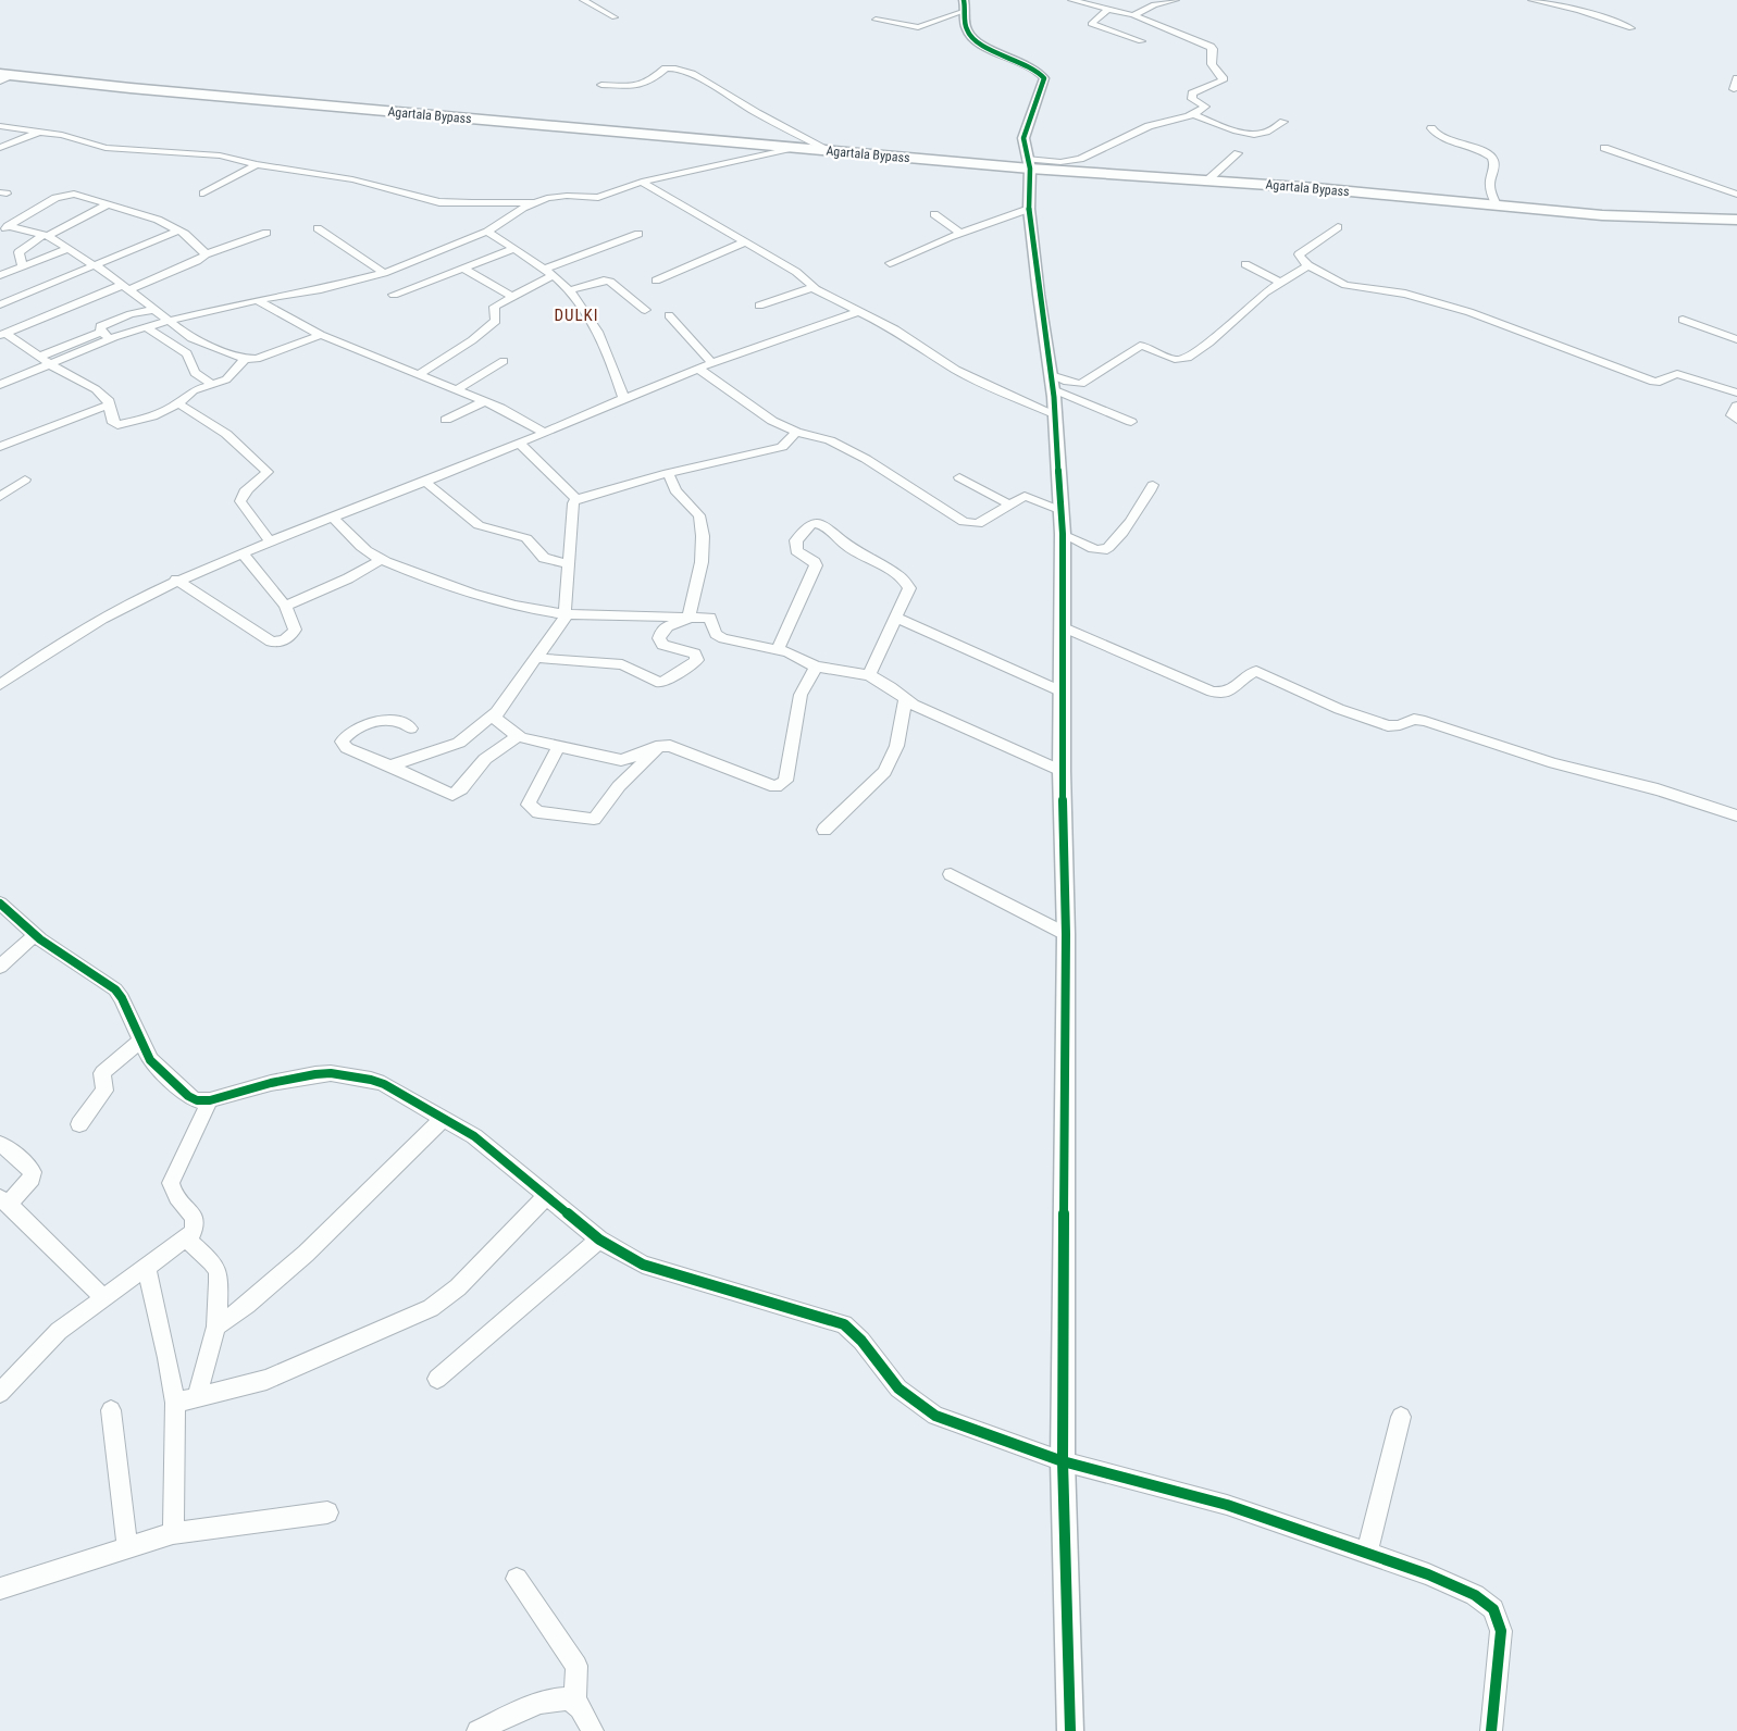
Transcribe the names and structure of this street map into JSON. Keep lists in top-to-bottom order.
{
  "streets": {
    "highway": ["Agartala Bypass"]
  },
  "districts": ["DULKI"]
}
